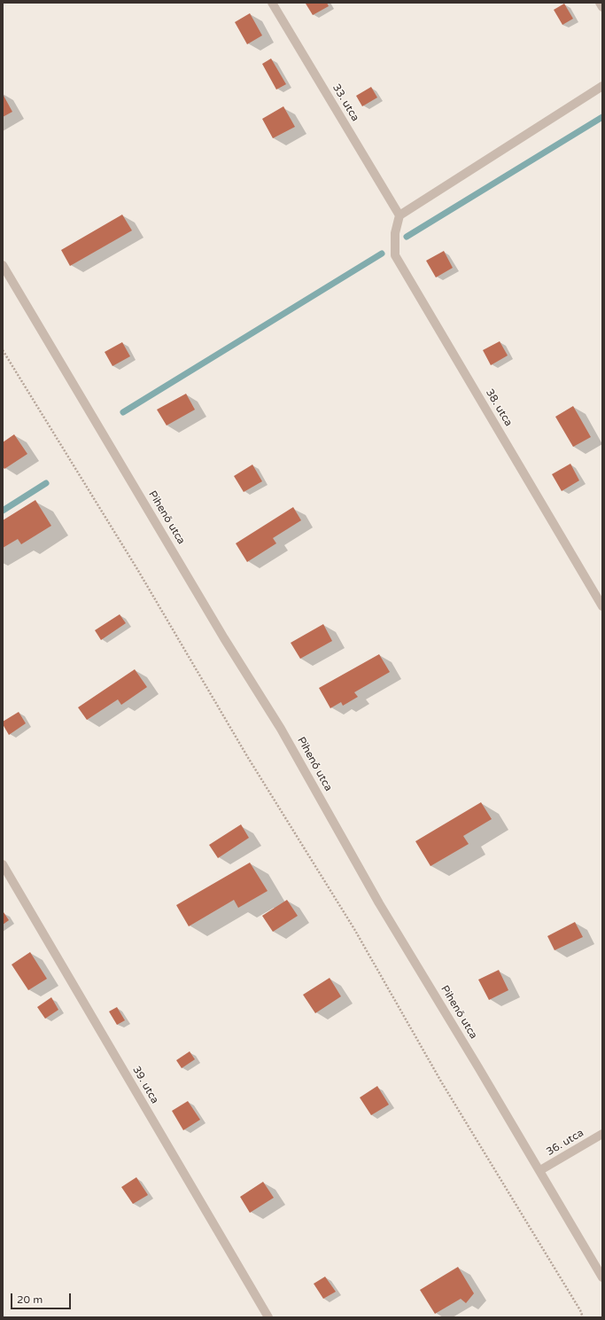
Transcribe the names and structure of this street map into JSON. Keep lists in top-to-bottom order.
{
  "streets": {
    "street": [
      "33. utca",
      "38. utca",
      "Pihenő utca",
      "39. utca",
      "36. utca"
    ]
  },
  "crossings": [
    ["33. utca", "38. utca"],
    ["Pihenő utca", "36. utca"]
  ],
  "scale_bar": "20 m"
}
